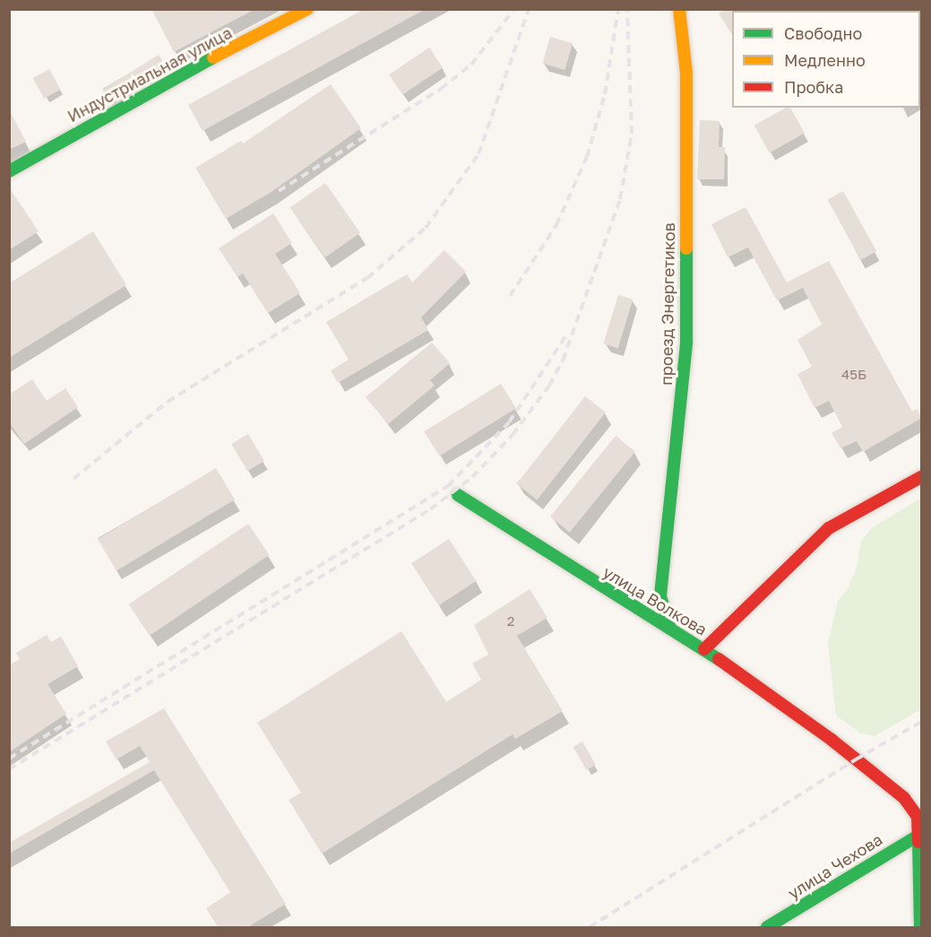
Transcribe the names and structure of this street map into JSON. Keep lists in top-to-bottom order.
{
  "streets": {
    "street": [
      "Индустриальная улица",
      "проезд Энергетиков",
      "улица Волкова",
      "улица Чехова"
    ]
  },
  "crossings": [
    ["проезд Энергетиков", "улица Волкова"],
    ["улица Волкова", "улица Чехова"]
  ],
  "house_numbers": ["45Б", "2"],
  "legend": ["Свободно", "Медленно", "Пробка"]
}
